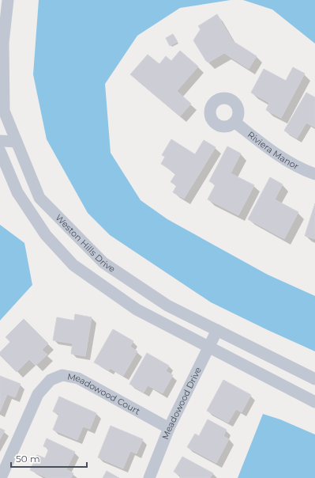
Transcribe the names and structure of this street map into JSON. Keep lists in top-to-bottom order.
{
  "streets": {
    "street": [
      "Riviera Manor",
      "Weston Hills Drive",
      "Meadowood Court",
      "Meadowood Drive"
    ]
  },
  "crossings": [
    ["Weston Hills Drive", "Meadowood Drive"],
    ["Meadowood Court", "Meadowood Drive"]
  ],
  "scale_bar": "50 m"
}
